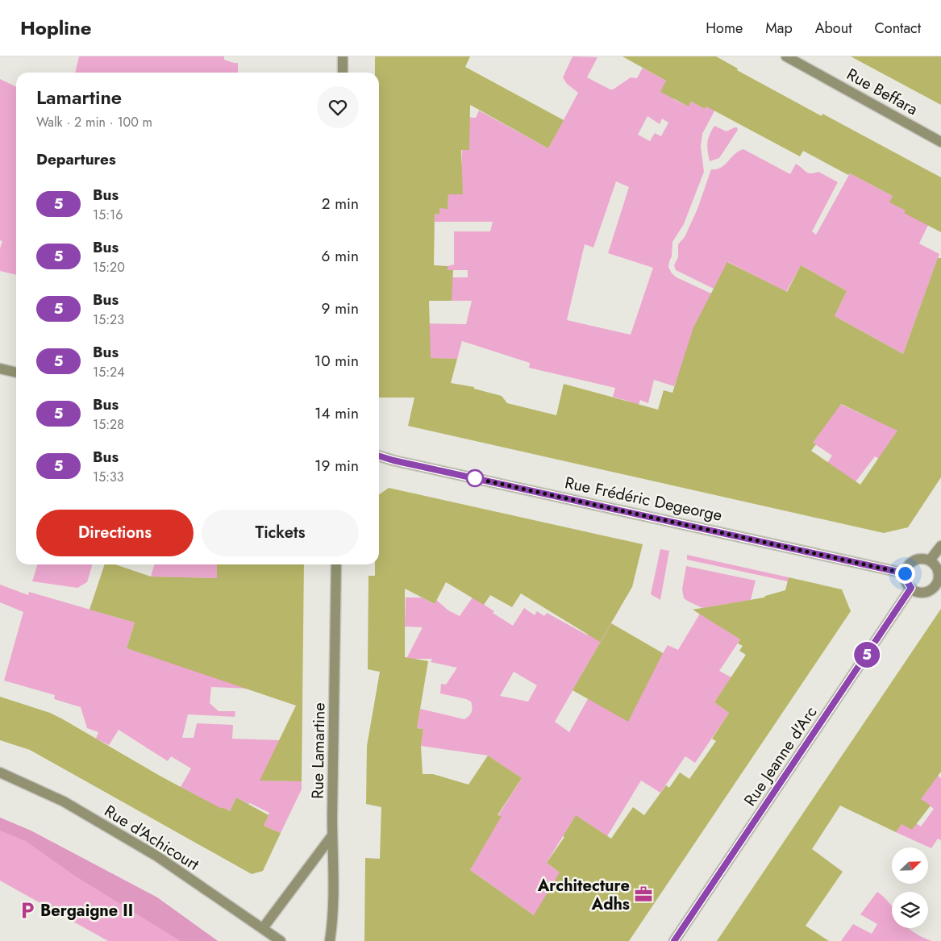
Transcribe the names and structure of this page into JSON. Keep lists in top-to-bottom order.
{
  "streets": {
    "street": [
      "Rue Beffara",
      "Rue Frédéric Degeorge",
      "Rue Lamartine",
      "Rue Jeanne d'Arc",
      "Rue d'Achicourt"
    ]
  },
  "crossings": [
    ["Rue Frédéric Degeorge", "Rue Jeanne d'Arc"]
  ],
  "places": {
    "office": ["Architecture Adhs"],
    "parking": ["Bergaigne II"]
  },
  "lines": ["bus line 5"],
  "north": "top right",
  "page": {
    "header": "Hopline",
    "nav": [
      "Home",
      "Map",
      "About",
      "Contact"
    ],
    "on_map": "5",
    "heading": [
      ["Lamartine", "Walk · 2 min · 100 m"],
      "Departures"
    ],
    "list": [
      {
        "mark": "5",
        "name": "Bus",
        "note": "15:16",
        "value": "2 min"
      },
      {
        "mark": "5",
        "name": "Bus",
        "note": "15:20",
        "value": "6 min"
      },
      {
        "mark": "5",
        "name": "Bus",
        "note": "15:23",
        "value": "9 min"
      },
      {
        "mark": "5",
        "name": "Bus",
        "note": "15:24",
        "value": "10 min"
      },
      {
        "mark": "5",
        "name": "Bus",
        "note": "15:28",
        "value": "14 min"
      },
      {
        "mark": "5",
        "name": "Bus",
        "note": "15:33",
        "value": "19 min"
      }
    ],
    "buttons": ["Directions", "Tickets"]
  }
}
